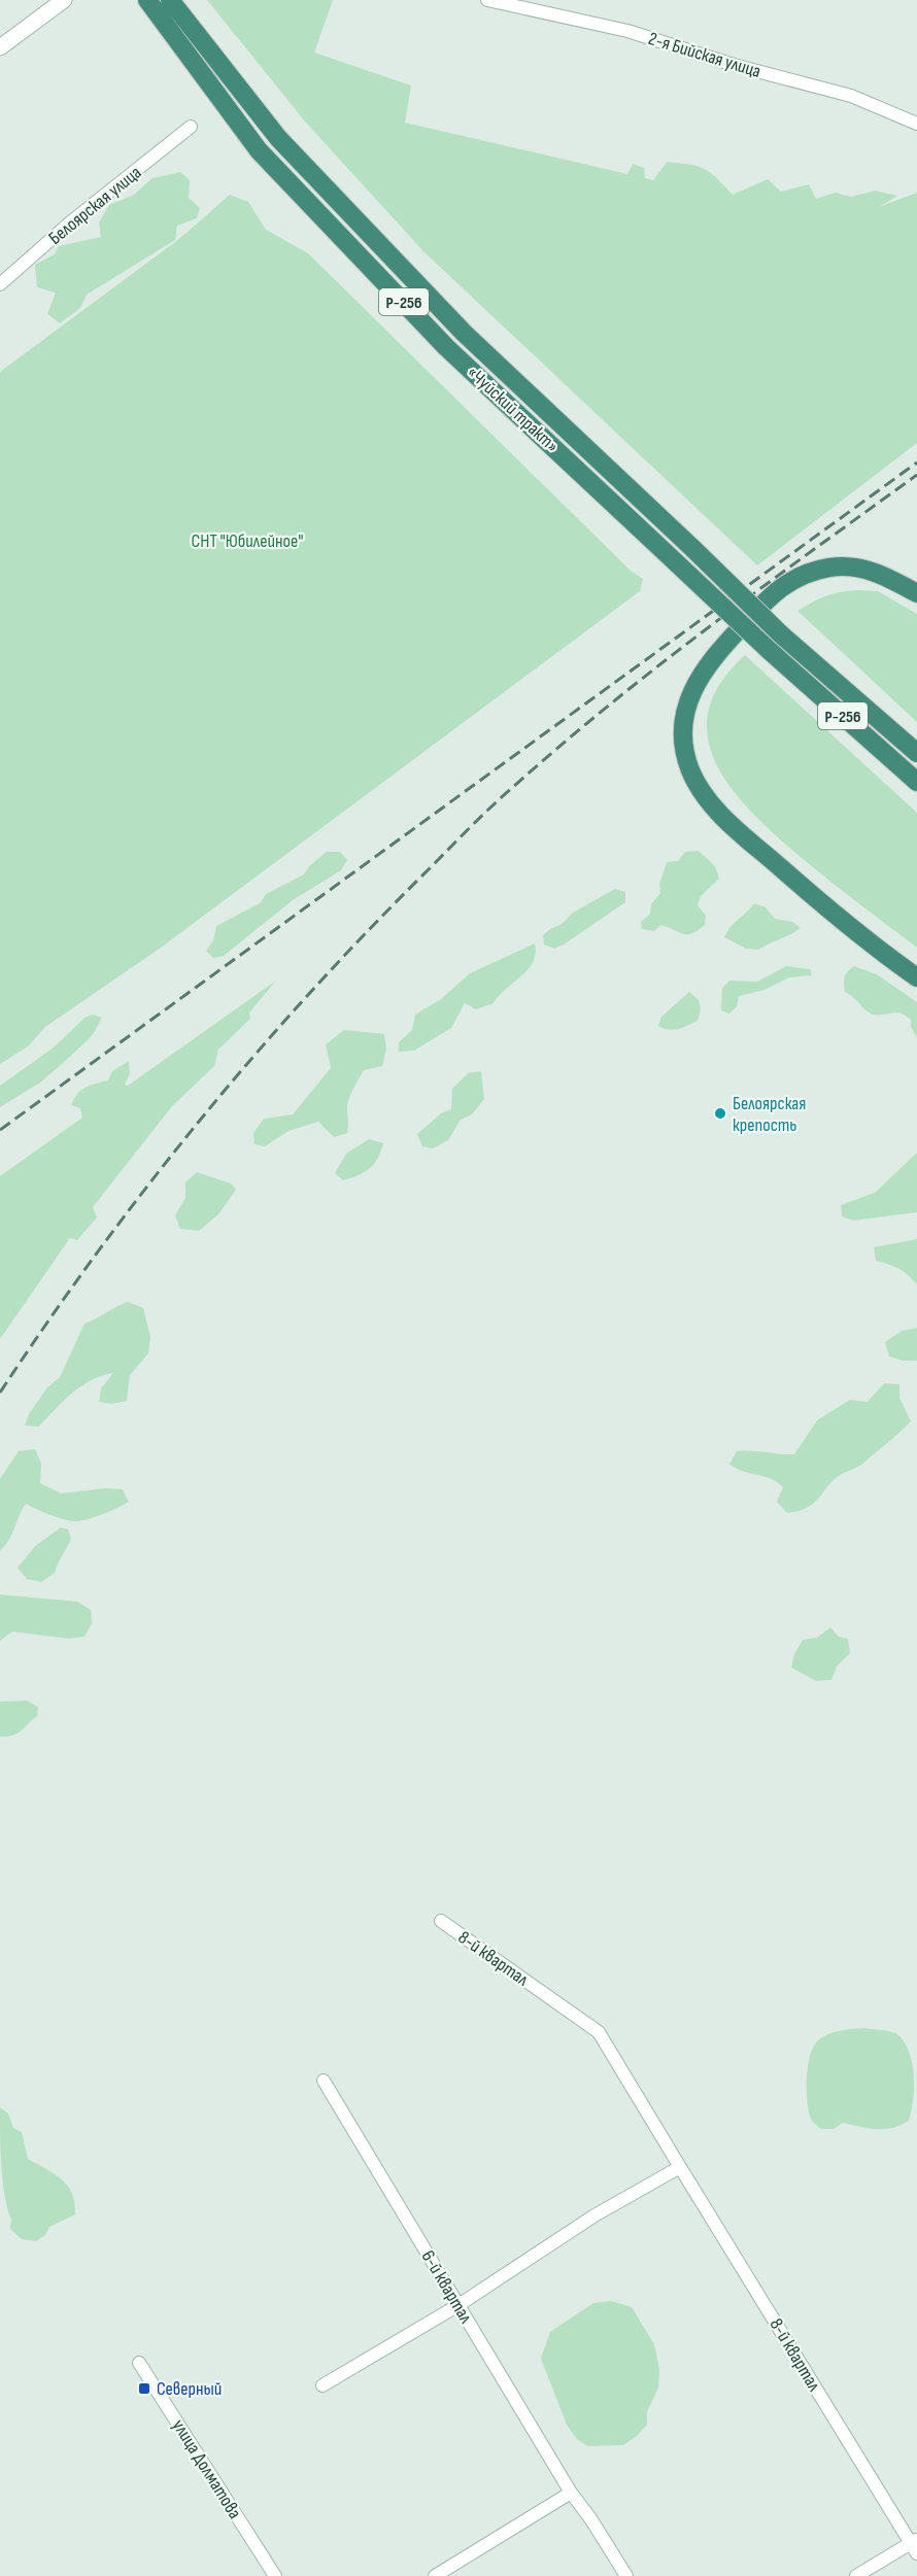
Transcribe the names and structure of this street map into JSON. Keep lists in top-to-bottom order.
{
  "streets": {
    "highway": ["Р-256", "«Чуйский тракт»"],
    "street": [
      "2-я Бийская улица",
      "Белоярская улица",
      "8-й квартал",
      "6-й квартал",
      "улица Долматова"
    ]
  },
  "parks": ["СНТ \"Юбилейное\""],
  "places": {
    "other": ["Белоярская крепость"],
    "transit": ["Северный"]
  }
}
